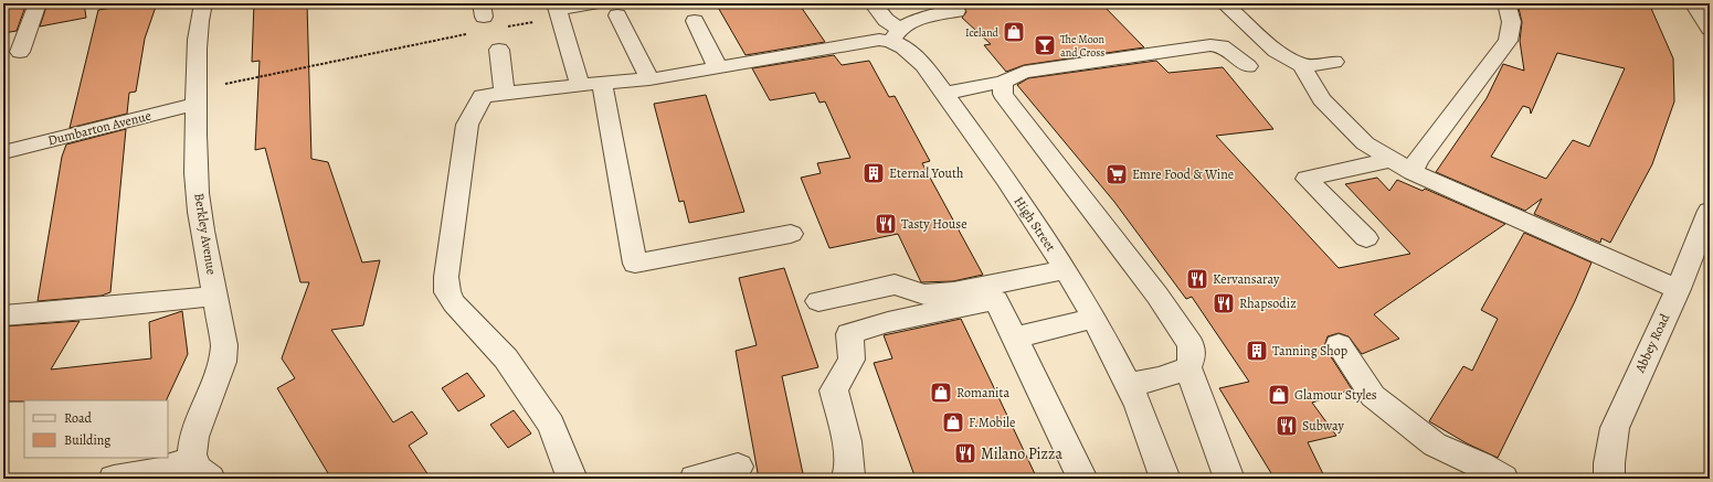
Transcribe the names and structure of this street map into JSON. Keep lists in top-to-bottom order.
{
  "streets": {
    "street": [
      "Dumbarton Avenue",
      "High Street",
      "Berkley Avenue",
      "Abbey Road"
    ]
  },
  "crossings": [
    ["Dumbarton Avenue", "Berkley Avenue"]
  ],
  "places": {
    "shop": [
      "Iceland",
      "Romanita",
      "Glamour Styles",
      "F.Mobile"
    ],
    "bar": ["The Moon and Cross"],
    "building": ["Eternal Youth", "Tanning Shop"],
    "supermarket": ["Emre Food & Wine"],
    "restaurant": [
      "Tasty House",
      "Kervansaray",
      "Rhapsodiz",
      "Subway",
      "Milano Pizza"
    ]
  },
  "legend": ["Road", "Building"]
}
